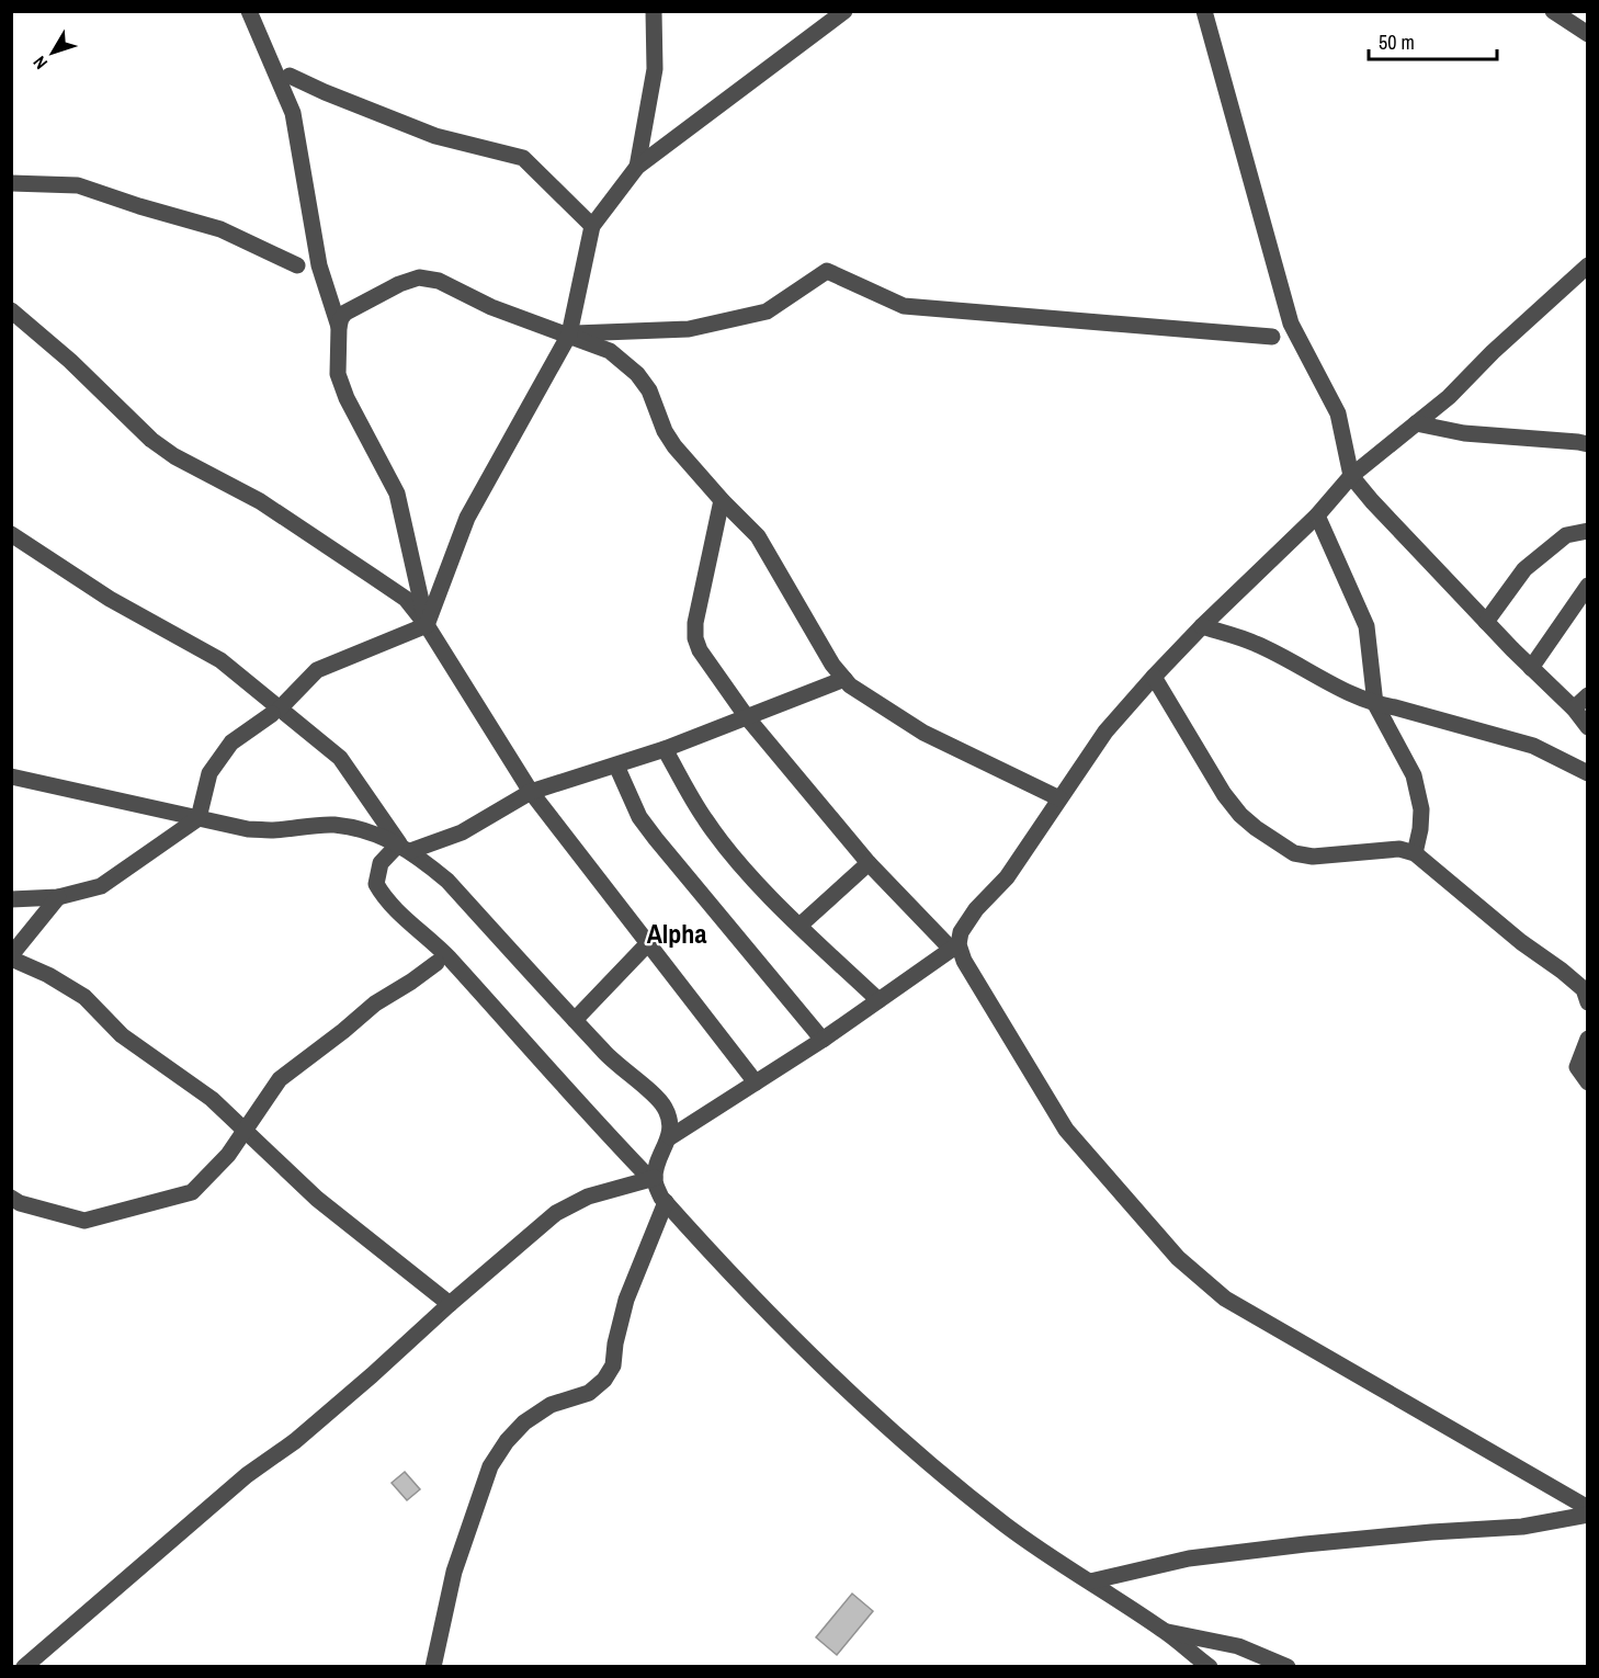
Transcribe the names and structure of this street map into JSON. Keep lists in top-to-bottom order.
{
  "districts": ["Alpha"],
  "scale_bar": "50 m",
  "north": "bottom left"
}
